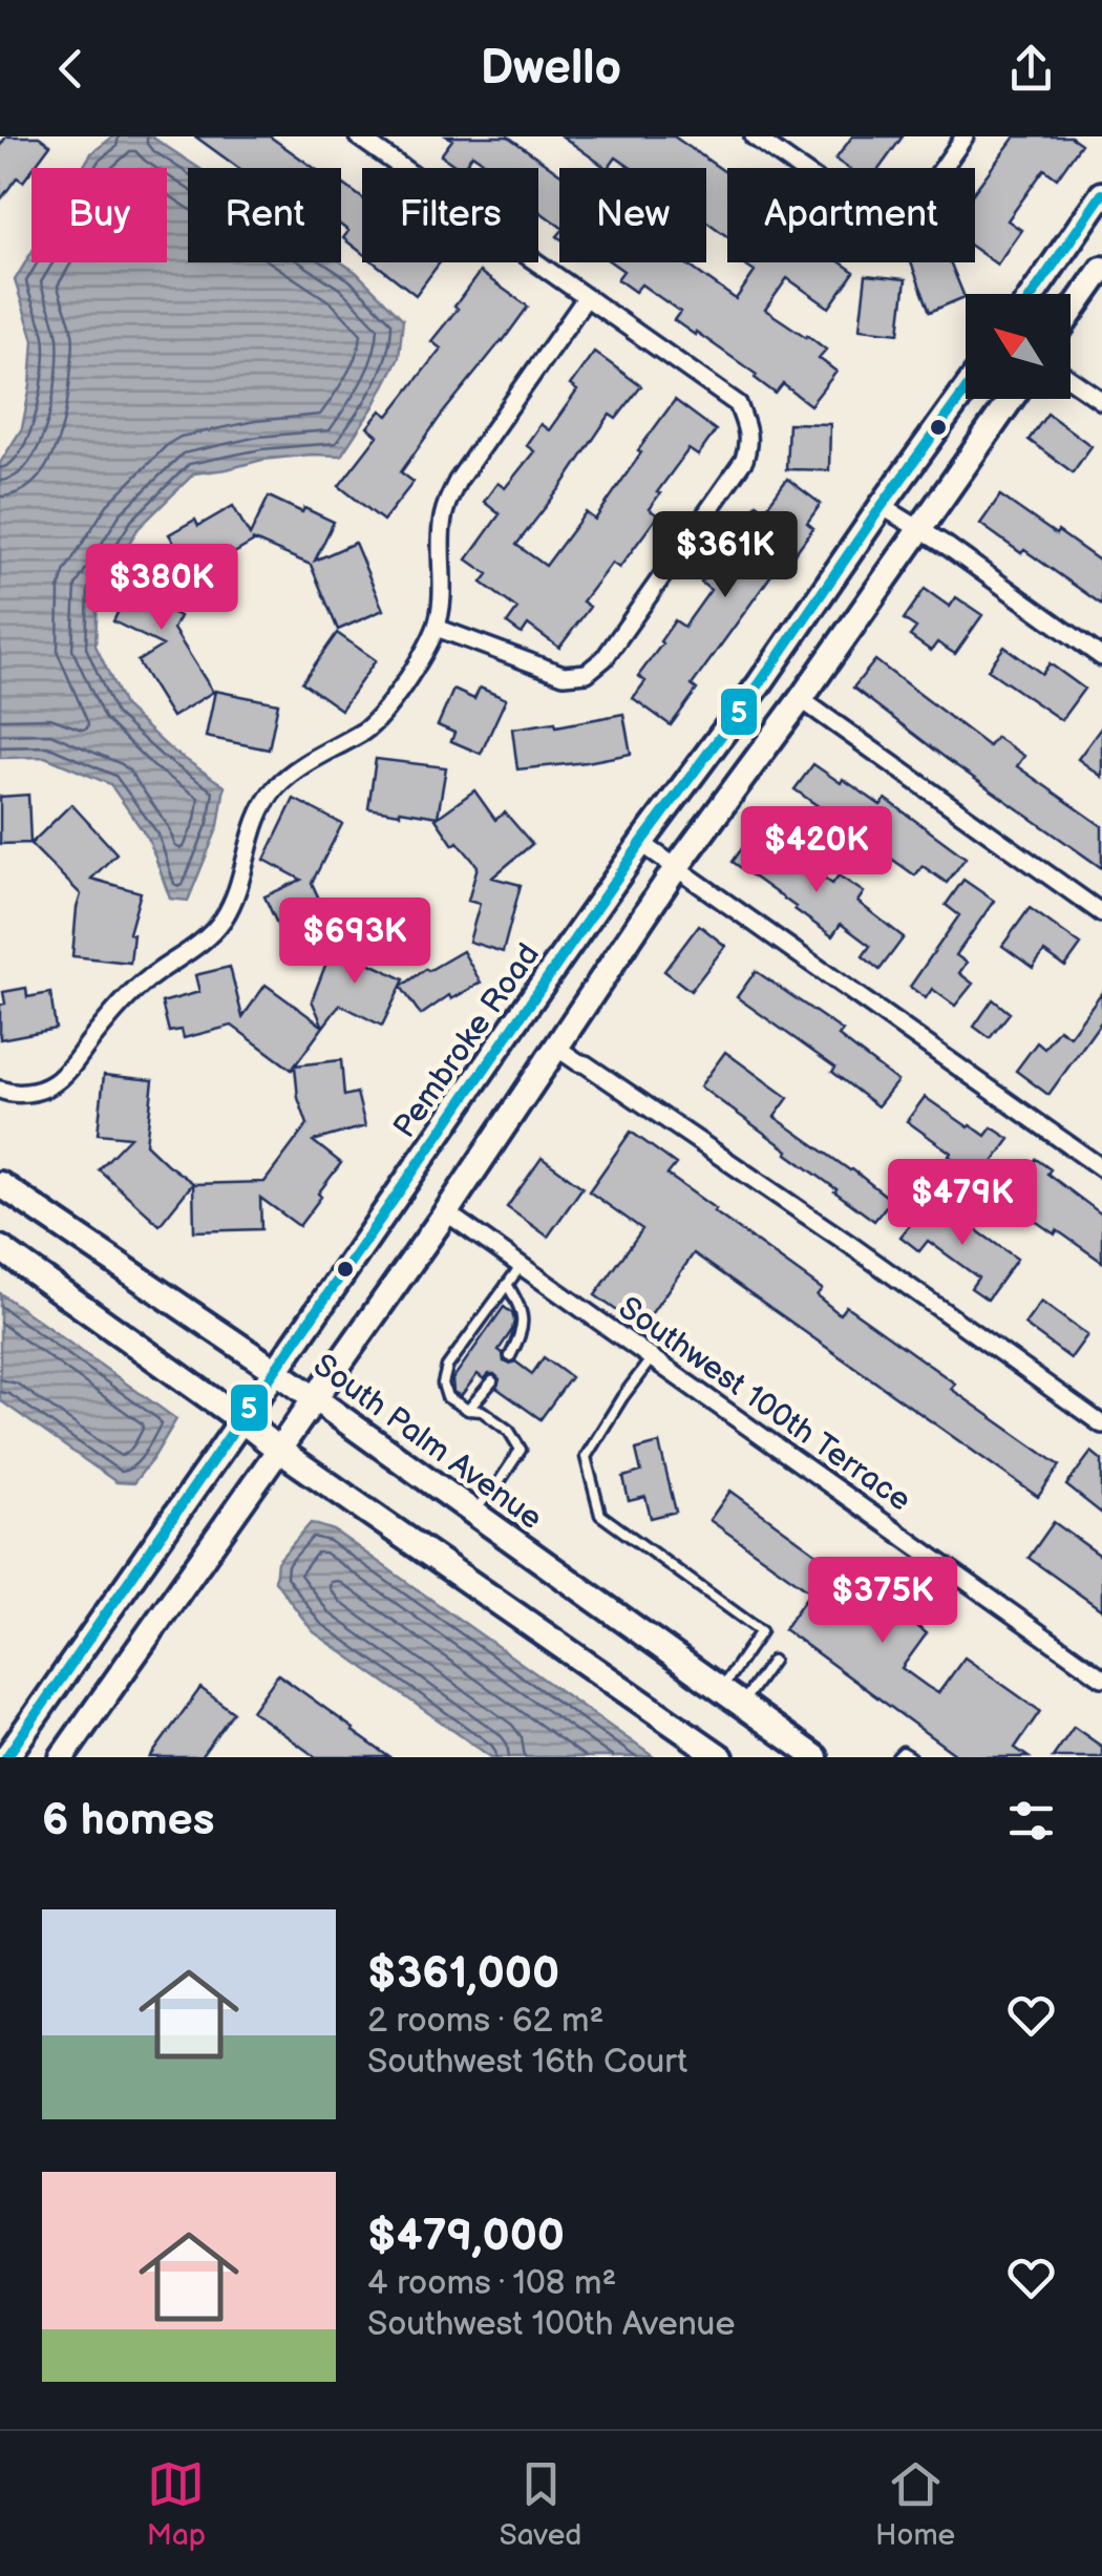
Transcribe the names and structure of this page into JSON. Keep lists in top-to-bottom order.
{
  "streets": {
    "main road": ["Pembroke Road", "South Palm Avenue"],
    "street": ["Southwest 100th Terrace"]
  },
  "crossings": [
    ["Pembroke Road", "South Palm Avenue"]
  ],
  "lines": ["transit line 5"],
  "north": "top left",
  "page": {
    "header": "Dwello",
    "chip": [
      "Buy",
      "Rent",
      "Filters",
      "New",
      "Apartment"
    ],
    "price": [
      "$361K",
      "$380K",
      "$420K",
      "$693K",
      "$479K",
      "$375K"
    ],
    "heading": "6 homes",
    "list": [
      {
        "name": "$361,000",
        "note": "2 rooms · 62 m² · Southwest 16th Court"
      },
      {
        "name": "$479,000",
        "note": "4 rooms · 108 m² · Southwest 100th Avenue"
      }
    ],
    "tabs": ["Map", "Saved", "Home"]
  }
}
